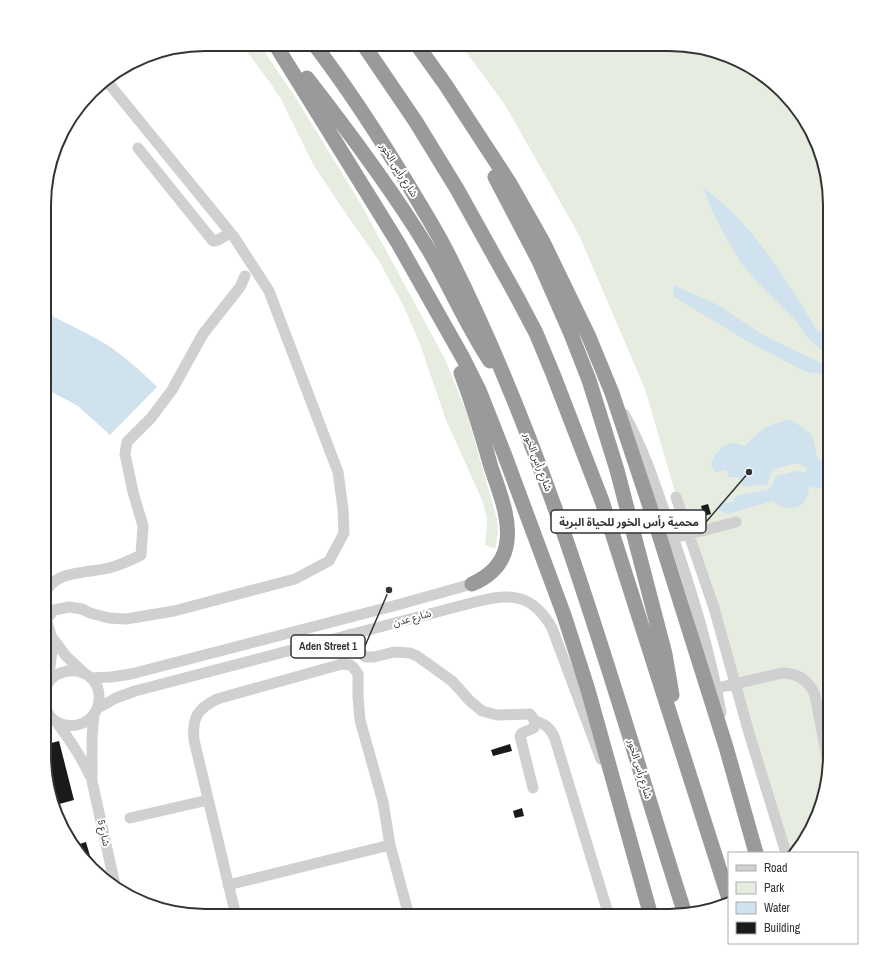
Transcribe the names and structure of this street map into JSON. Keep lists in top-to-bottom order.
{
  "streets": {
    "highway": ["شارع رأس الخور"],
    "street": ["شارع عدن", "شارع 5"]
  },
  "crossings": [
    ["شارع عدن", "شارع 5"]
  ],
  "places": ["محمية رأس الخور للحياة البرية", "Aden Street 1"],
  "legend": [
    "Road",
    "Park",
    "Water",
    "Building"
  ]
}
